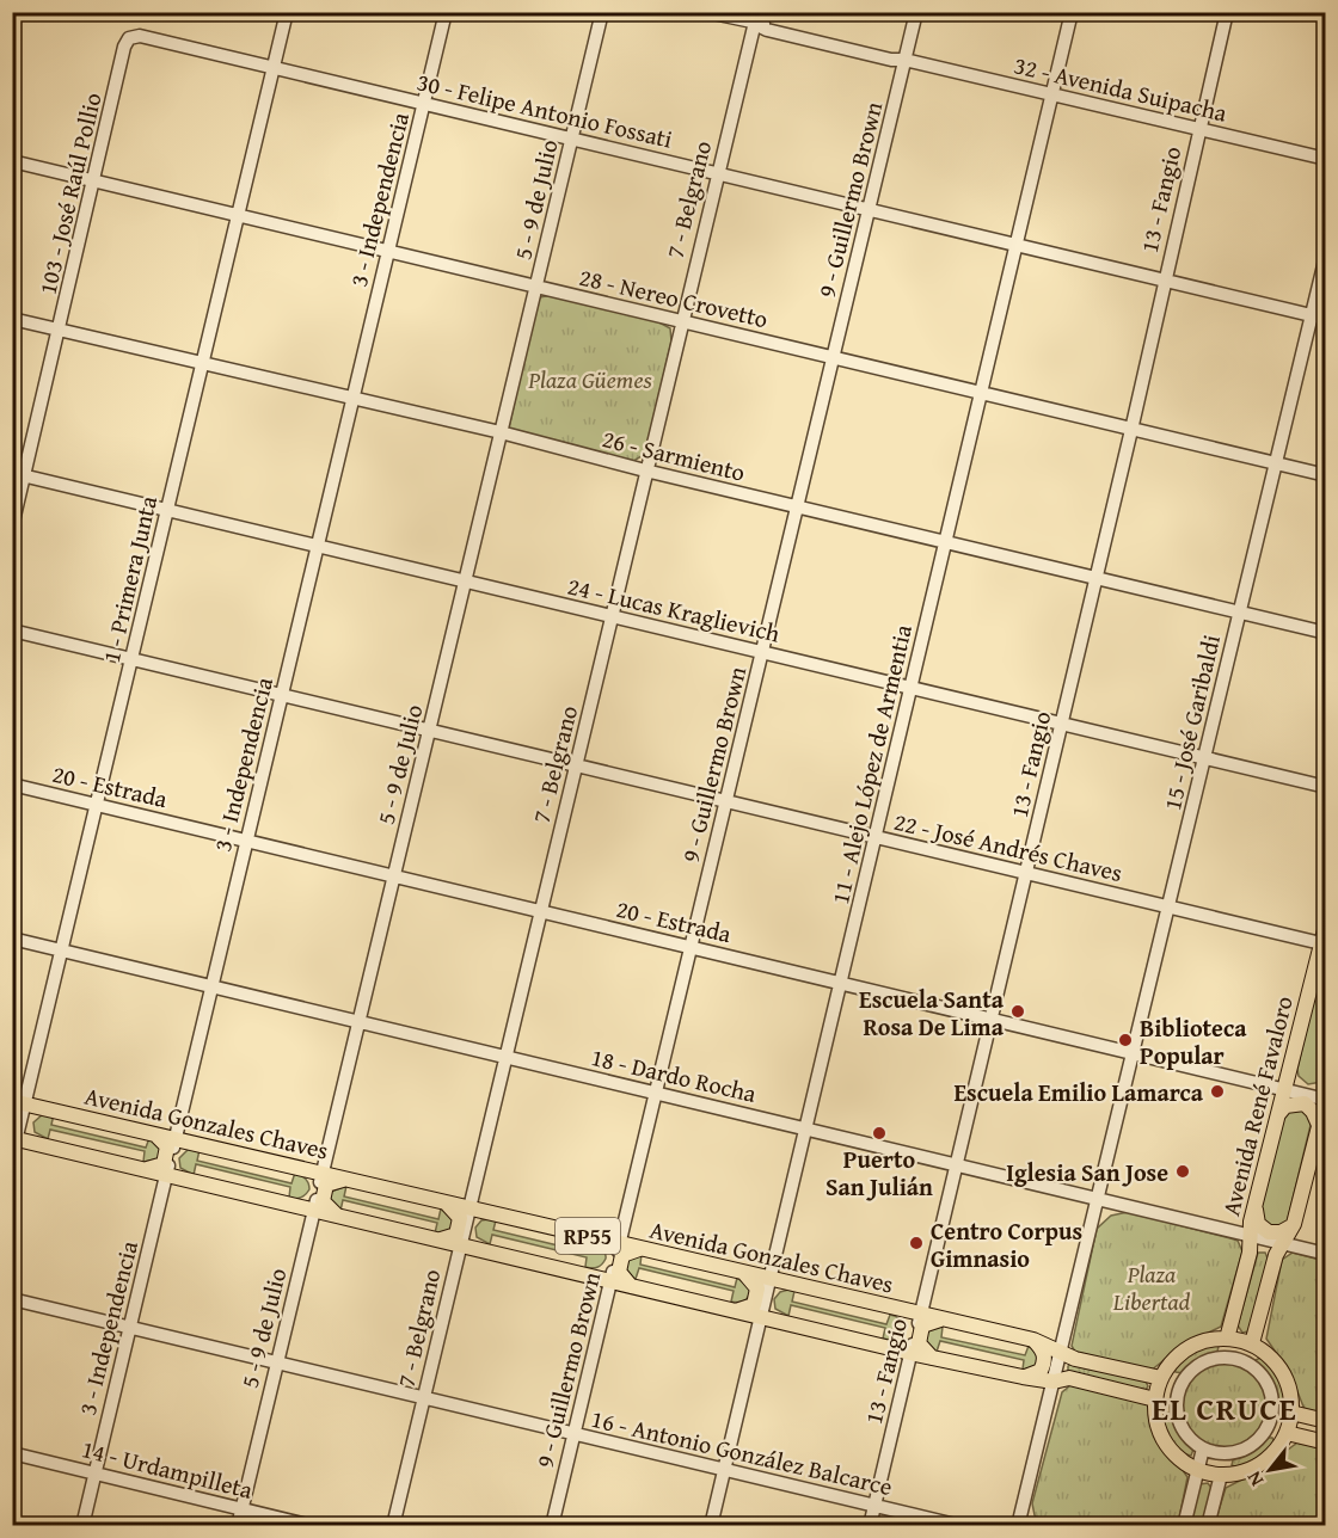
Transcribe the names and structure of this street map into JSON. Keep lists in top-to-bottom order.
{
  "streets": {
    "main road": ["Avenida René Favaloro", "Avenida Gonzales Chaves", "RP55"],
    "street": [
      "32 - Avenida Suipacha",
      "30 - Felipe Antonio Fossati",
      "103 - José Raúl Pollio",
      "3 - Independencia",
      "5 - 9 de Julio",
      "7 - Belgrano",
      "9 - Guillermo Brown",
      "13 - Fangio",
      "28 - Nereo Crovetto",
      "26 - Sarmiento",
      "1 - Primera Junta",
      "24 - Lucas Kraglievich",
      "15 - José Garibaldi",
      "11 - Alejo López de Armentia",
      "20 - Estrada",
      "22 - José Andrés Chaves",
      "18 - Dardo Rocha",
      "16 - Antonio González Balcarce",
      "14 - Urdampilleta"
    ]
  },
  "crossings": [
    ["32 - Avenida Suipacha", "7 - Belgrano"],
    ["32 - Avenida Suipacha", "9 - Guillermo Brown"],
    ["32 - Avenida Suipacha", "13 - Fangio"],
    ["32 - Avenida Suipacha", "11 - Alejo López de Armentia"],
    ["30 - Felipe Antonio Fossati", "103 - José Raúl Pollio"],
    ["30 - Felipe Antonio Fossati", "3 - Independencia"],
    ["30 - Felipe Antonio Fossati", "5 - 9 de Julio"],
    ["30 - Felipe Antonio Fossati", "7 - Belgrano"],
    ["30 - Felipe Antonio Fossati", "9 - Guillermo Brown"],
    ["30 - Felipe Antonio Fossati", "13 - Fangio"],
    ["30 - Felipe Antonio Fossati", "1 - Primera Junta"],
    ["30 - Felipe Antonio Fossati", "15 - José Garibaldi"],
    ["30 - Felipe Antonio Fossati", "11 - Alejo López de Armentia"],
    ["103 - José Raúl Pollio", "28 - Nereo Crovetto"],
    ["103 - José Raúl Pollio", "26 - Sarmiento"],
    ["103 - José Raúl Pollio", "24 - Lucas Kraglievich"],
    ["3 - Independencia", "28 - Nereo Crovetto"],
    ["3 - Independencia", "26 - Sarmiento"],
    ["3 - Independencia", "24 - Lucas Kraglievich"],
    ["3 - Independencia", "20 - Estrada"],
    ["3 - Independencia", "22 - José Andrés Chaves"],
    ["3 - Independencia", "18 - Dardo Rocha"],
    ["3 - Independencia", "Avenida Gonzales Chaves"],
    ["3 - Independencia", "RP55"],
    ["3 - Independencia", "16 - Antonio González Balcarce"],
    ["3 - Independencia", "14 - Urdampilleta"],
    ["5 - 9 de Julio", "28 - Nereo Crovetto"],
    ["5 - 9 de Julio", "26 - Sarmiento"],
    ["5 - 9 de Julio", "24 - Lucas Kraglievich"],
    ["5 - 9 de Julio", "20 - Estrada"],
    ["5 - 9 de Julio", "22 - José Andrés Chaves"],
    ["5 - 9 de Julio", "18 - Dardo Rocha"],
    ["5 - 9 de Julio", "Avenida Gonzales Chaves"],
    ["5 - 9 de Julio", "RP55"],
    ["5 - 9 de Julio", "16 - Antonio González Balcarce"],
    ["5 - 9 de Julio", "14 - Urdampilleta"],
    ["7 - Belgrano", "28 - Nereo Crovetto"],
    ["7 - Belgrano", "26 - Sarmiento"],
    ["7 - Belgrano", "24 - Lucas Kraglievich"],
    ["7 - Belgrano", "20 - Estrada"],
    ["7 - Belgrano", "22 - José Andrés Chaves"],
    ["7 - Belgrano", "18 - Dardo Rocha"],
    ["7 - Belgrano", "Avenida Gonzales Chaves"],
    ["7 - Belgrano", "RP55"],
    ["7 - Belgrano", "16 - Antonio González Balcarce"],
    ["9 - Guillermo Brown", "28 - Nereo Crovetto"],
    ["9 - Guillermo Brown", "26 - Sarmiento"],
    ["9 - Guillermo Brown", "24 - Lucas Kraglievich"],
    ["9 - Guillermo Brown", "20 - Estrada"],
    ["9 - Guillermo Brown", "22 - José Andrés Chaves"],
    ["9 - Guillermo Brown", "18 - Dardo Rocha"],
    ["9 - Guillermo Brown", "Avenida Gonzales Chaves"],
    ["9 - Guillermo Brown", "RP55"],
    ["9 - Guillermo Brown", "16 - Antonio González Balcarce"],
    ["13 - Fangio", "28 - Nereo Crovetto"],
    ["13 - Fangio", "26 - Sarmiento"],
    ["13 - Fangio", "24 - Lucas Kraglievich"],
    ["13 - Fangio", "20 - Estrada"],
    ["13 - Fangio", "22 - José Andrés Chaves"],
    ["13 - Fangio", "18 - Dardo Rocha"],
    ["13 - Fangio", "Avenida Gonzales Chaves"],
    ["13 - Fangio", "RP55"],
    ["13 - Fangio", "16 - Antonio González Balcarce"],
    ["28 - Nereo Crovetto", "1 - Primera Junta"],
    ["28 - Nereo Crovetto", "15 - José Garibaldi"],
    ["28 - Nereo Crovetto", "11 - Alejo López de Armentia"],
    ["26 - Sarmiento", "1 - Primera Junta"],
    ["26 - Sarmiento", "15 - José Garibaldi"],
    ["26 - Sarmiento", "11 - Alejo López de Armentia"],
    ["1 - Primera Junta", "24 - Lucas Kraglievich"],
    ["1 - Primera Junta", "20 - Estrada"],
    ["1 - Primera Junta", "22 - José Andrés Chaves"],
    ["1 - Primera Junta", "18 - Dardo Rocha"],
    ["1 - Primera Junta", "Avenida Gonzales Chaves"],
    ["1 - Primera Junta", "RP55"],
    ["24 - Lucas Kraglievich", "15 - José Garibaldi"],
    ["24 - Lucas Kraglievich", "11 - Alejo López de Armentia"],
    ["15 - José Garibaldi", "20 - Estrada"],
    ["15 - José Garibaldi", "22 - José Andrés Chaves"],
    ["15 - José Garibaldi", "18 - Dardo Rocha"],
    ["15 - José Garibaldi", "Avenida Gonzales Chaves"],
    ["15 - José Garibaldi", "RP55"],
    ["11 - Alejo López de Armentia", "20 - Estrada"],
    ["11 - Alejo López de Armentia", "22 - José Andrés Chaves"],
    ["11 - Alejo López de Armentia", "18 - Dardo Rocha"],
    ["11 - Alejo López de Armentia", "Avenida Gonzales Chaves"],
    ["11 - Alejo López de Armentia", "RP55"],
    ["11 - Alejo López de Armentia", "16 - Antonio González Balcarce"],
    ["20 - Estrada", "Avenida René Favaloro"],
    ["22 - José Andrés Chaves", "Avenida René Favaloro"],
    ["18 - Dardo Rocha", "Avenida René Favaloro"]
  ],
  "districts": ["EL CRUCE"],
  "parks": ["Plaza Güemes", "Plaza Libertad"],
  "places": [
    "Escuela Santa Rosa De Lima",
    "Biblioteca Popular",
    "Escuela Emilio Lamarca",
    "Puerto San Julián",
    "Iglesia San Jose",
    "Centro Corpus Gimnasio"
  ],
  "north": "bottom left"
}
